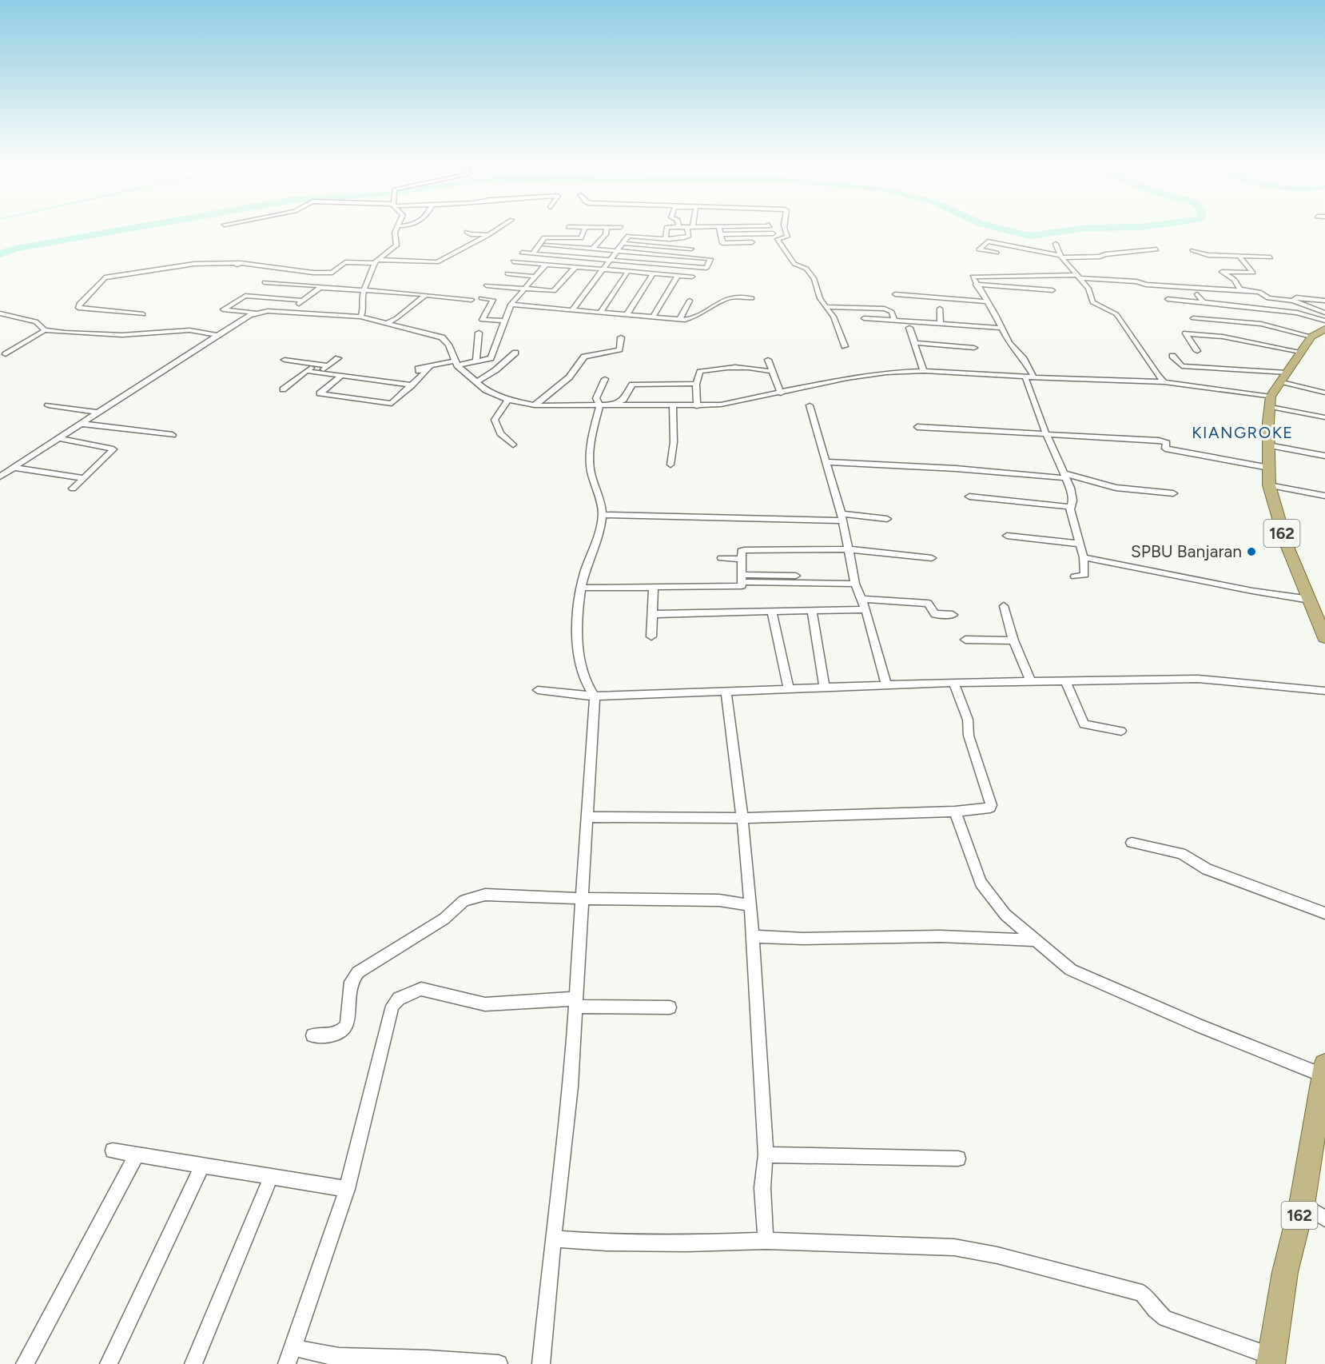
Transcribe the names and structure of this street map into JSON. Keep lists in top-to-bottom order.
{
  "streets": {
    "main road": ["162"]
  },
  "districts": ["KIANGROKE"],
  "places": ["SPBU Banjaran"]
}
